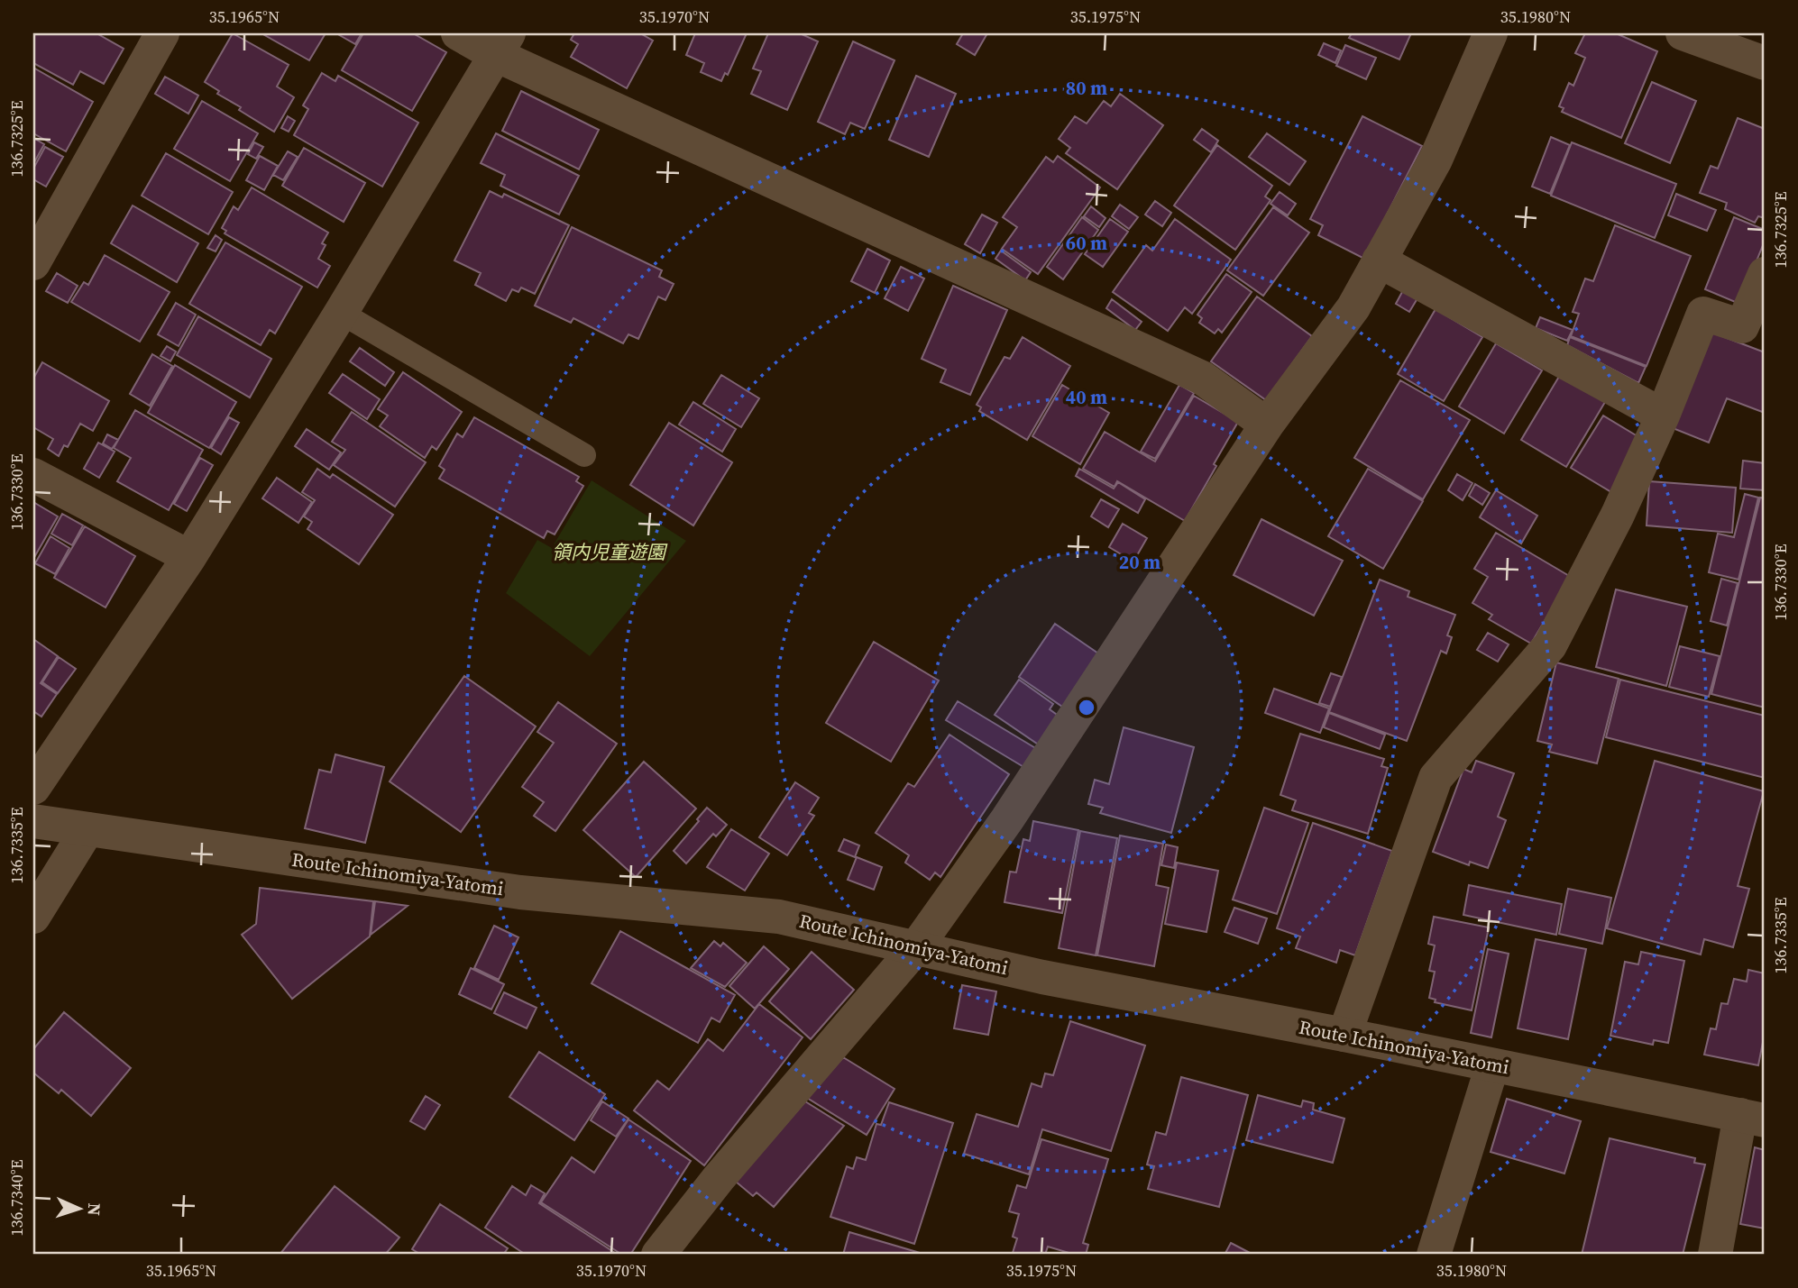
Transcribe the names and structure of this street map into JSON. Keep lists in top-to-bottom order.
{
  "streets": {
    "street": ["Route Ichinomiya-Yatomi"]
  },
  "parks": ["領内児童遊園"],
  "north": "right",
  "coordinates": [
    "35.1965°N",
    "35.1970°N",
    "35.1975°N",
    "35.1980°N",
    "136.7325°E",
    "136.7330°E",
    "136.7335°E",
    "136.7340°E"
  ],
  "rings": [
    "80 m",
    "60 m",
    "40 m",
    "20 m"
  ]
}
